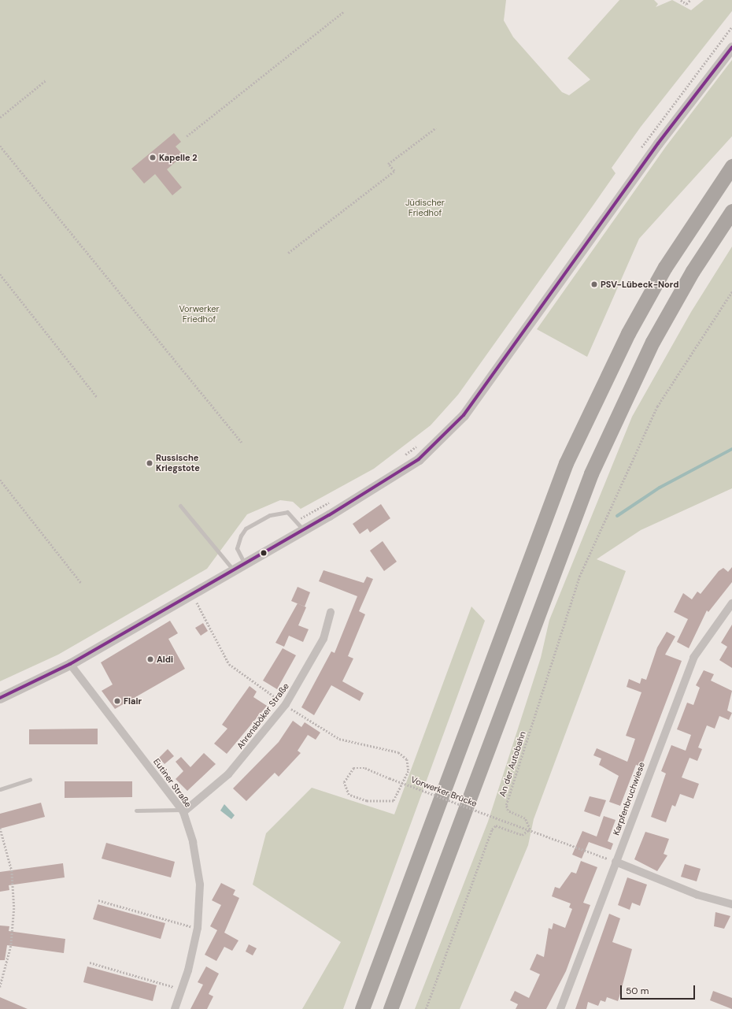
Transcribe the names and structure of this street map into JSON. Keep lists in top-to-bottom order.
{
  "streets": {
    "street": ["Ahrensböker Straße", "Eutiner Straße", "Karpfenbruchwiese"],
    "path": ["An der Autobahn", "Vorwerker Brücke"]
  },
  "crossings": [
    ["Ahrensböker Straße", "Eutiner Straße"],
    ["Ahrensböker Straße", "Vorwerker Brücke"],
    ["An der Autobahn", "Vorwerker Brücke"],
    ["Vorwerker Brücke", "Karpfenbruchwiese"]
  ],
  "parks": ["Jüdischer Friedhof", "Vorwerker Friedhof"],
  "places": [
    "Kapelle 2",
    "PSV-Lübeck-Nord",
    "Russische Kriegstote",
    "Aldi",
    "Flair"
  ],
  "scale_bar": "50 m"
}
